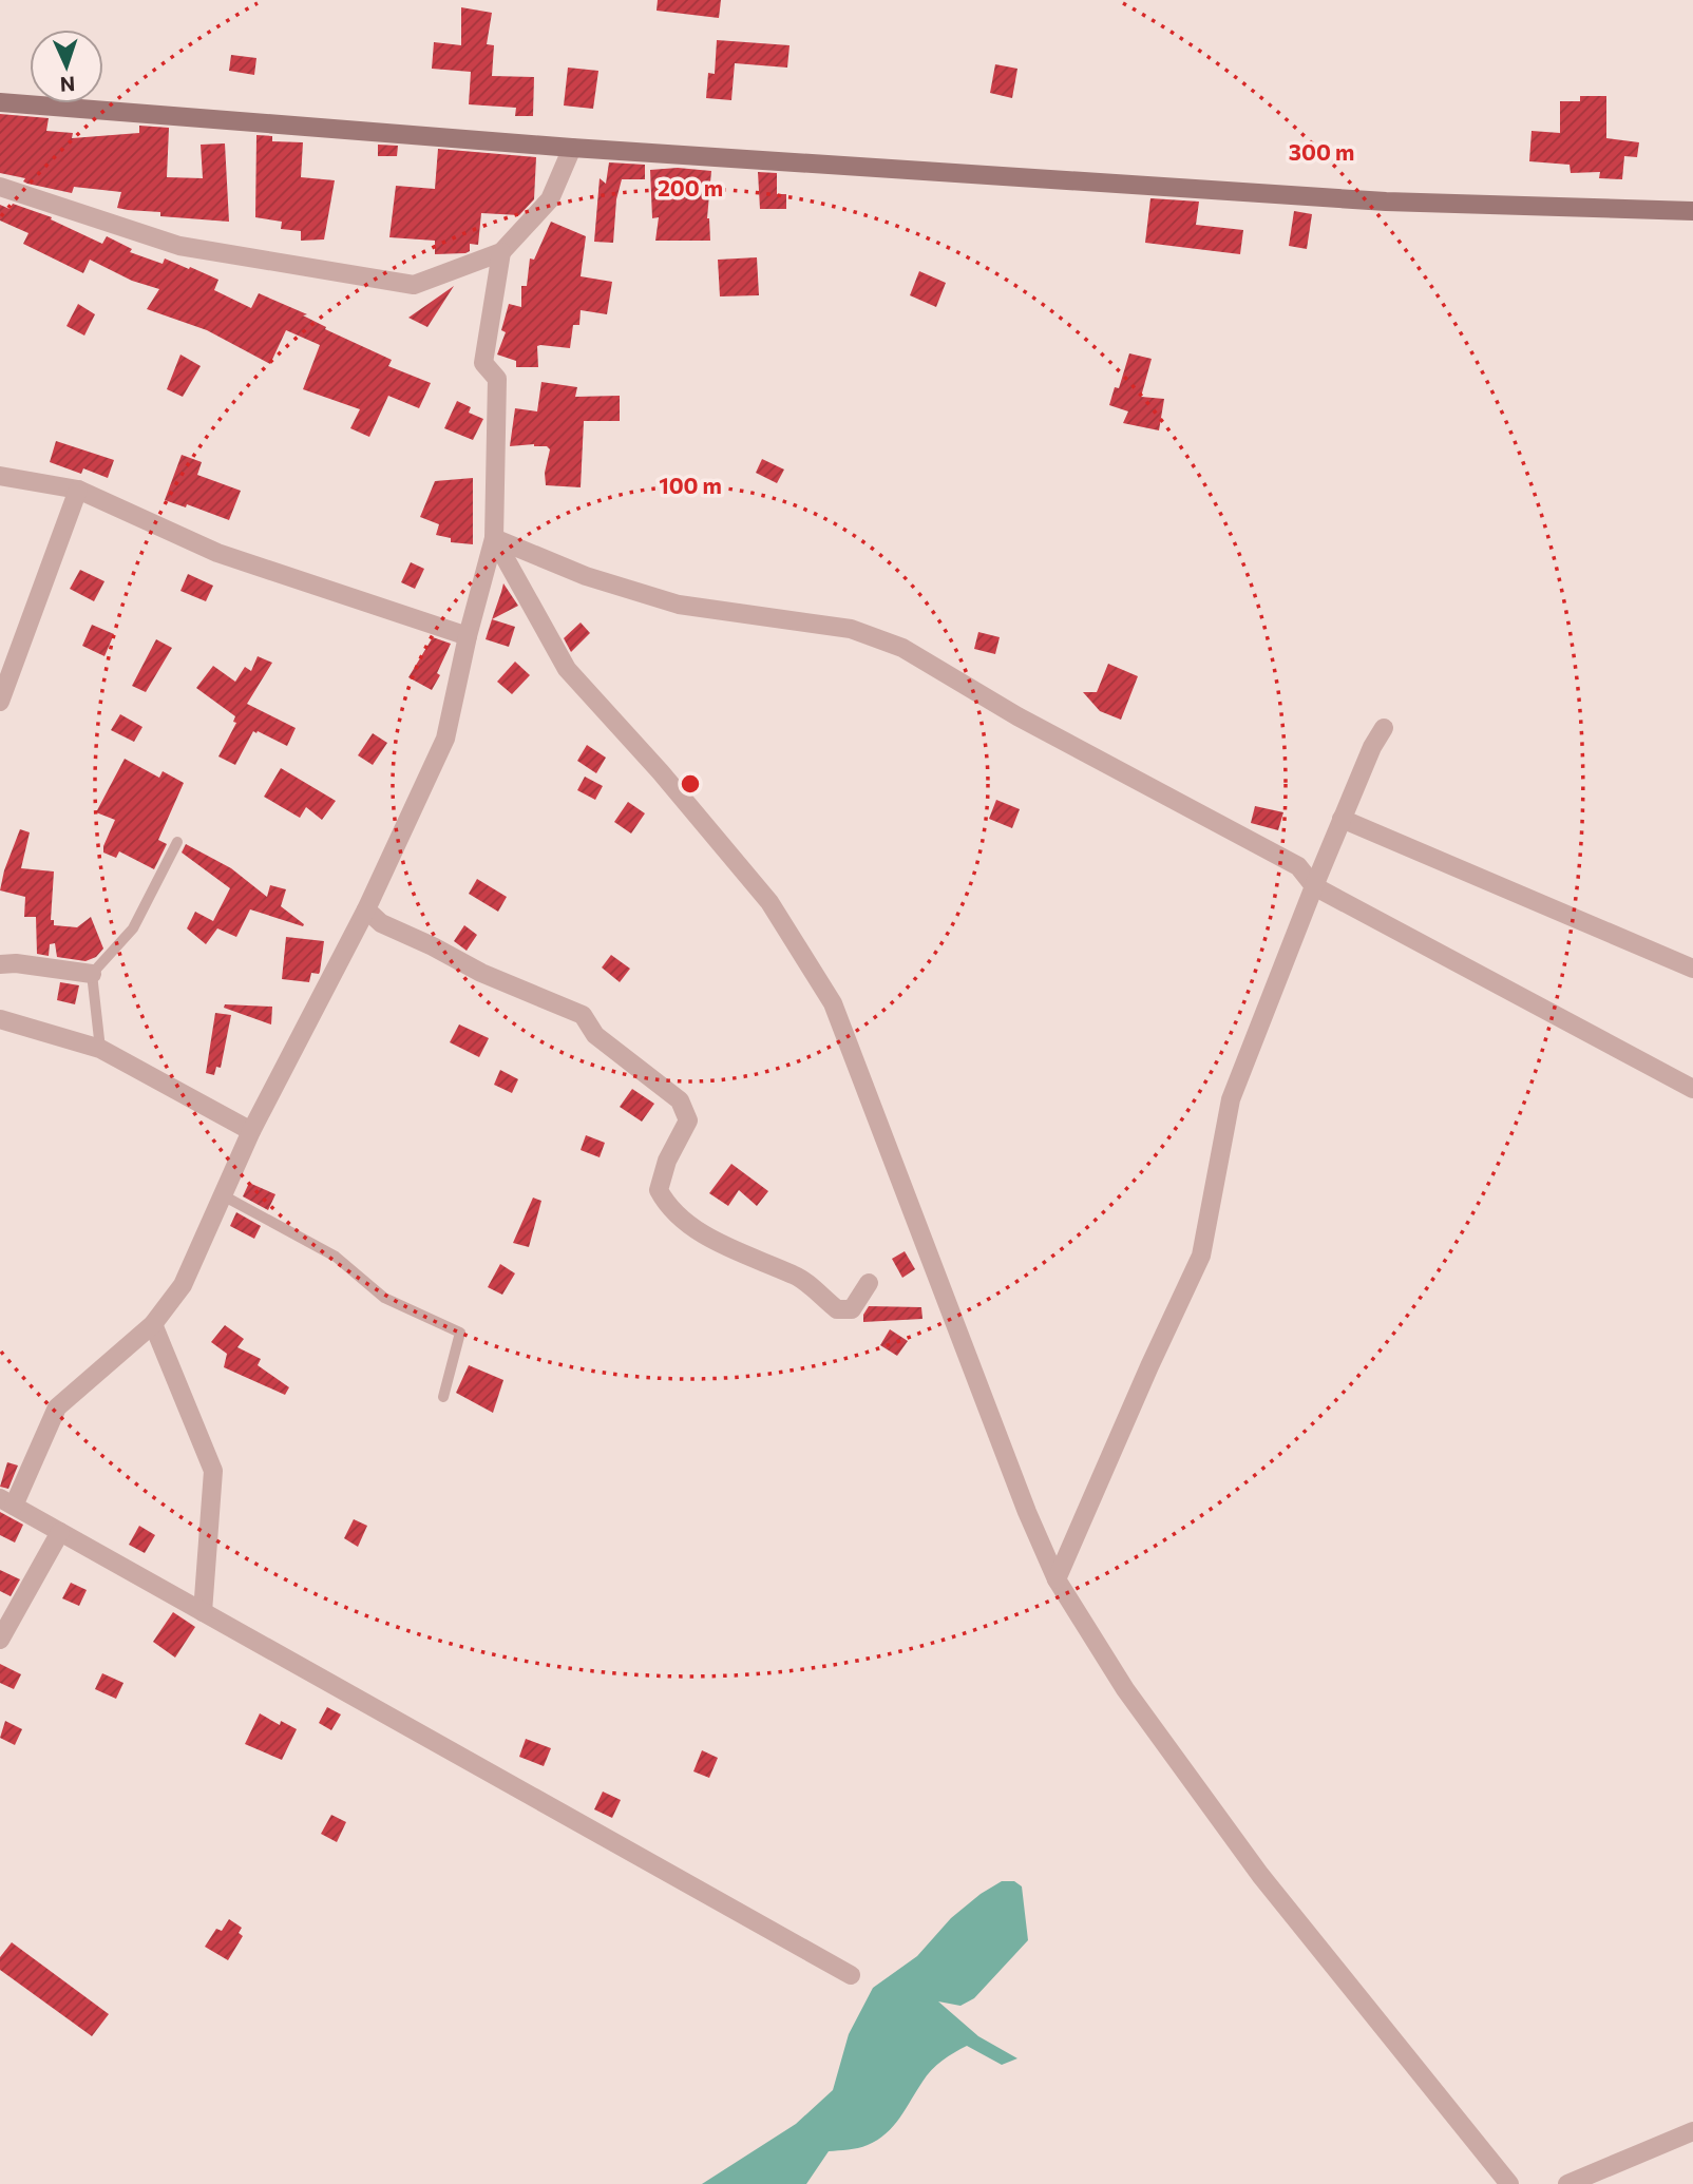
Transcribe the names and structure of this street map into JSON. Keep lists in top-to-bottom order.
{
  "north": "bottom",
  "rings": ["300 m", "200 m", "100 m"]
}
